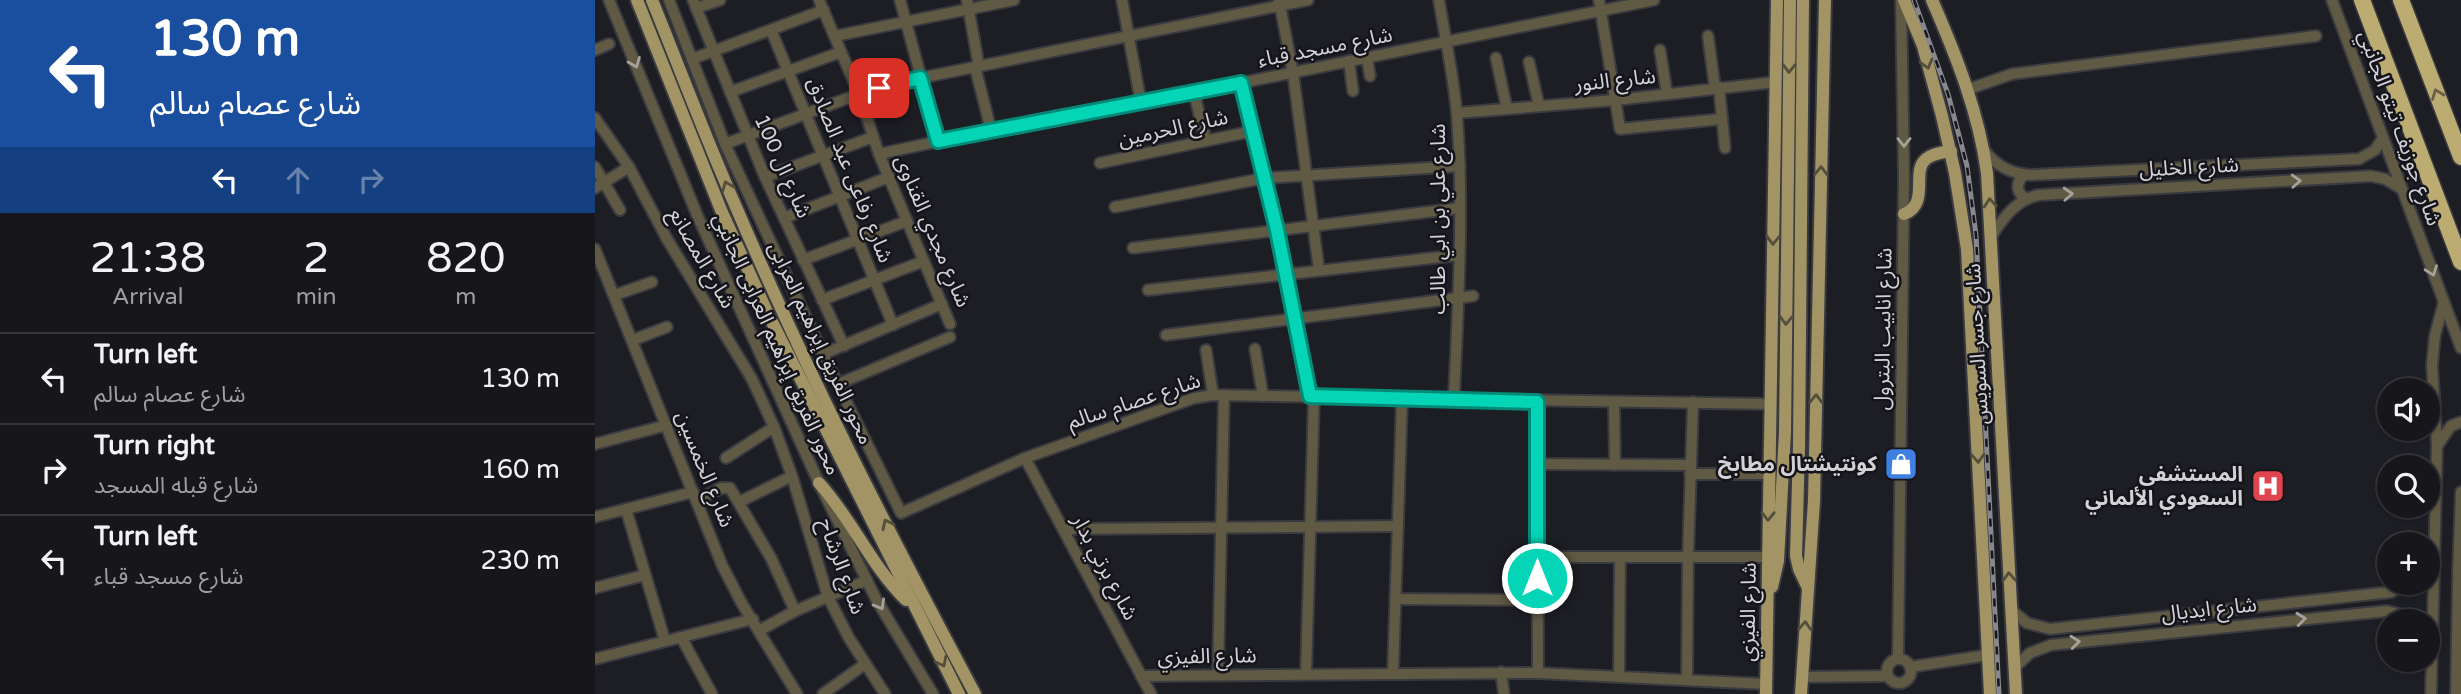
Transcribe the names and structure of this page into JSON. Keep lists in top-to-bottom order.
{
  "streets": {
    "main road": ["محور الفريق إبراهيم العرابى", "شارع جسر السويس", "شارع الفيزي"],
    "street": [
      "شارع مسجد قباء",
      "شارع النور",
      "شارع الحرمين",
      "شارع جوزيف تيتو الجانبي",
      "شارع ال 100",
      "شارع الخليل",
      "شارع رفاعى عبد الصادق",
      "شارع علي بن ابي طالب",
      "شارع مجدي القناوى",
      "شارع المصانع",
      "شارع انابيب البترول",
      "محور الفريق إبراهيم العرابى الجانبي",
      "شارع عصام سالم",
      "شارع الخمسين",
      "شارع الرشاح",
      "شارع برتي بدار",
      "شارع ايديال"
    ]
  },
  "crossings": [
    ["شارع مسجد قباء", "شارع علي بن ابي طالب"],
    ["شارع مسجد قباء", "شارع مجدي القناوى"],
    ["شارع النور", "شارع علي بن ابي طالب"],
    ["شارع النور", "شارع الفيزي"],
    ["شارع جوزيف تيتو الجانبي", "شارع الخليل"],
    ["شارع علي بن ابي طالب", "شارع عصام سالم"],
    ["شارع المصانع", "شارع الرشاح"],
    ["شارع انابيب البترول", "شارع جسر السويس"],
    ["محور الفريق إبراهيم العرابى الجانبي", "شارع عصام سالم"],
    ["شارع جسر السويس", "شارع ايديال"],
    ["شارع عصام سالم", "شارع برتي بدار"],
    ["شارع عصام سالم", "شارع الفيزي"],
    ["شارع برتي بدار", "شارع الفيزي"]
  ],
  "places": {
    "shop": ["كونتيشتال مطابخ"],
    "hospital": ["المستشفى السعودي الألماني"]
  },
  "page": {
    "turn": ["130 m", "شارع عصام سالم"],
    "eta": [
      "21:38",
      "Arrival",
      "2",
      "min",
      "820",
      "m"
    ],
    "list": [
      {
        "name": "Turn left",
        "note": "شارع عصام سالم",
        "value": "130 m"
      },
      {
        "name": "Turn right",
        "note": "شارع قبله المسجد",
        "value": "160 m"
      },
      {
        "name": "Turn left",
        "note": "شارع مسجد قباء",
        "value": "230 m"
      }
    ],
    "map_buttons": ["+", "−"]
  }
}
